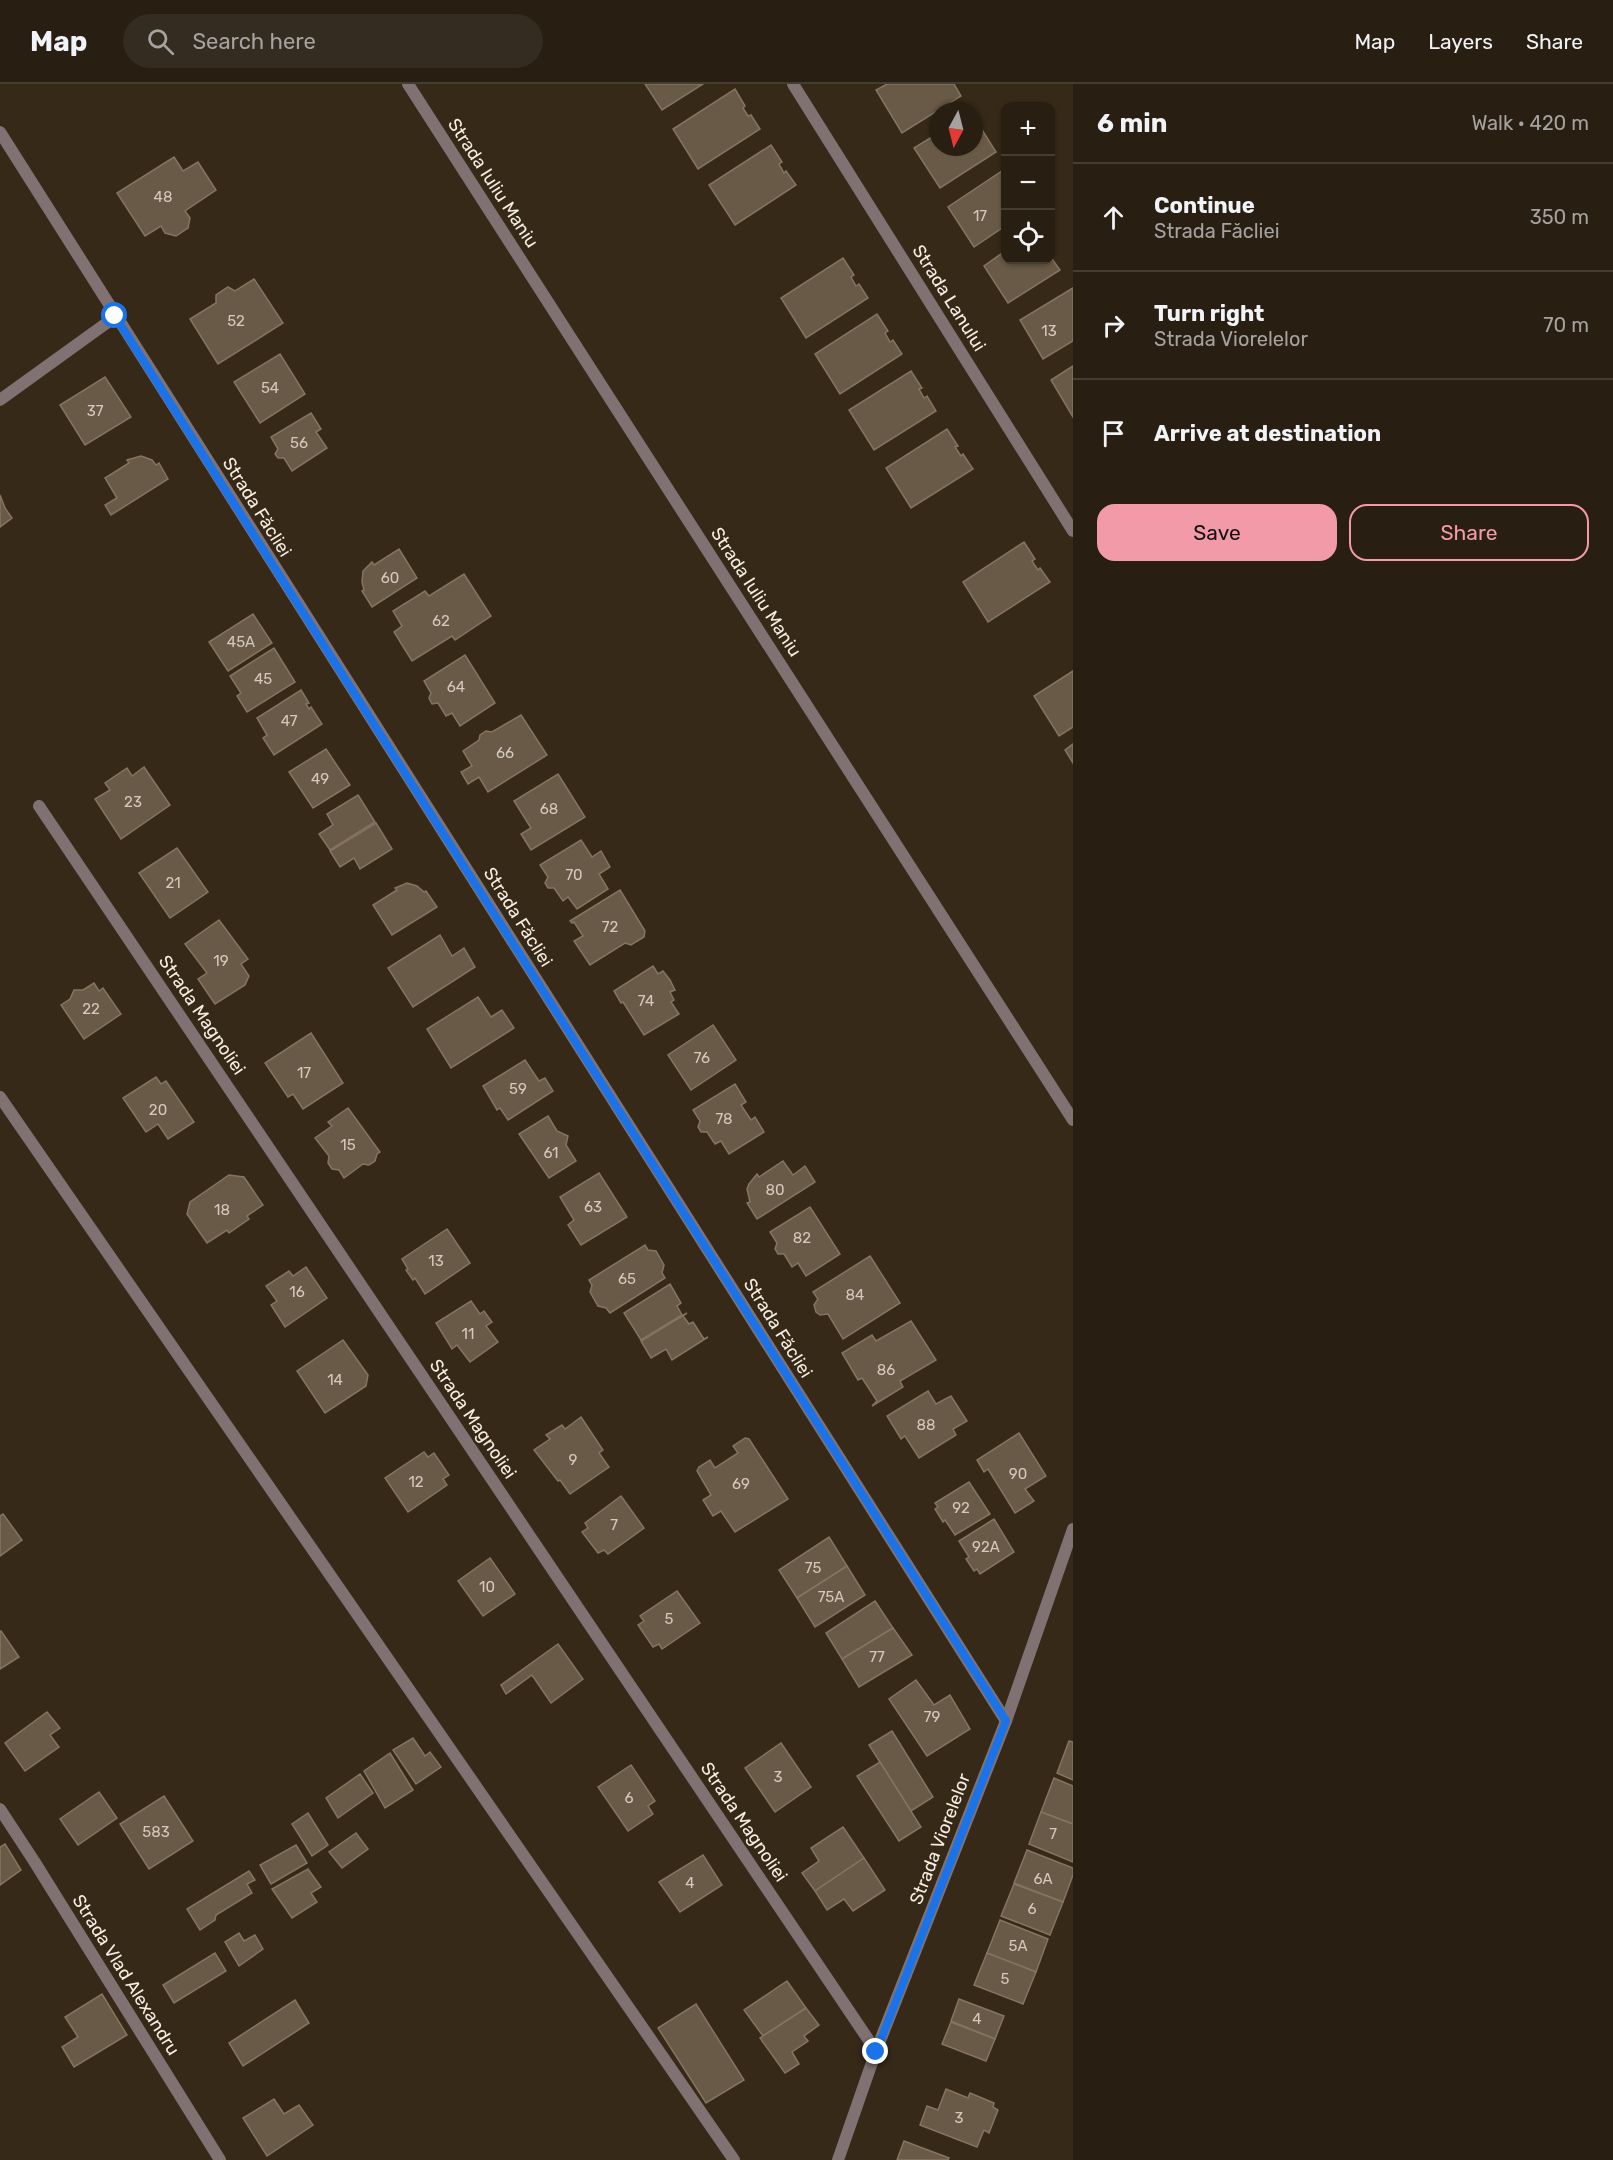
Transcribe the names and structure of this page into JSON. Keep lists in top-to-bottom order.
{
  "streets": {
    "street": [
      "Strada Iuliu Maniu",
      "Strada Lanului",
      "Strada Făcliei",
      "Strada Magnoliei",
      "Strada Viorelelor",
      "Strada Vlad Alexandru"
    ]
  },
  "crossings": [
    ["Strada Făcliei", "Strada Viorelelor"],
    ["Strada Magnoliei", "Strada Viorelelor"]
  ],
  "house_numbers": [
    "48",
    "17",
    "52",
    "13",
    "54",
    "37",
    "56",
    "60",
    "62",
    "45A",
    "45",
    "64",
    "47",
    "66",
    "49",
    "23",
    "68",
    "70",
    "21",
    "72",
    "19",
    "74",
    "22",
    "76",
    "17",
    "59",
    "20",
    "78",
    "15",
    "61",
    "80",
    "63",
    "18",
    "82",
    "13",
    "65",
    "16",
    "84",
    "11",
    "86",
    "14",
    "88",
    "9",
    "90",
    "12",
    "69",
    "92",
    "7",
    "92A",
    "75",
    "10",
    "75A",
    "5",
    "77",
    "79",
    "3",
    "6",
    "583",
    "7",
    "6A",
    "4",
    "6",
    "5A",
    "5",
    "4",
    "3"
  ],
  "north": "bottom",
  "page": {
    "header": "Map",
    "search": "Search here",
    "nav": ["Map", "Layers", "Share"],
    "heading": ["6 min", "Walk · 420 m"],
    "map_buttons": ["+", "−"],
    "list": [
      ["Continue", "Strada Făcliei", "350 m"],
      ["Turn right", "Strada Viorelelor", "70 m"],
      "Arrive at destination"
    ],
    "buttons": ["Save", "Share"]
  }
}
